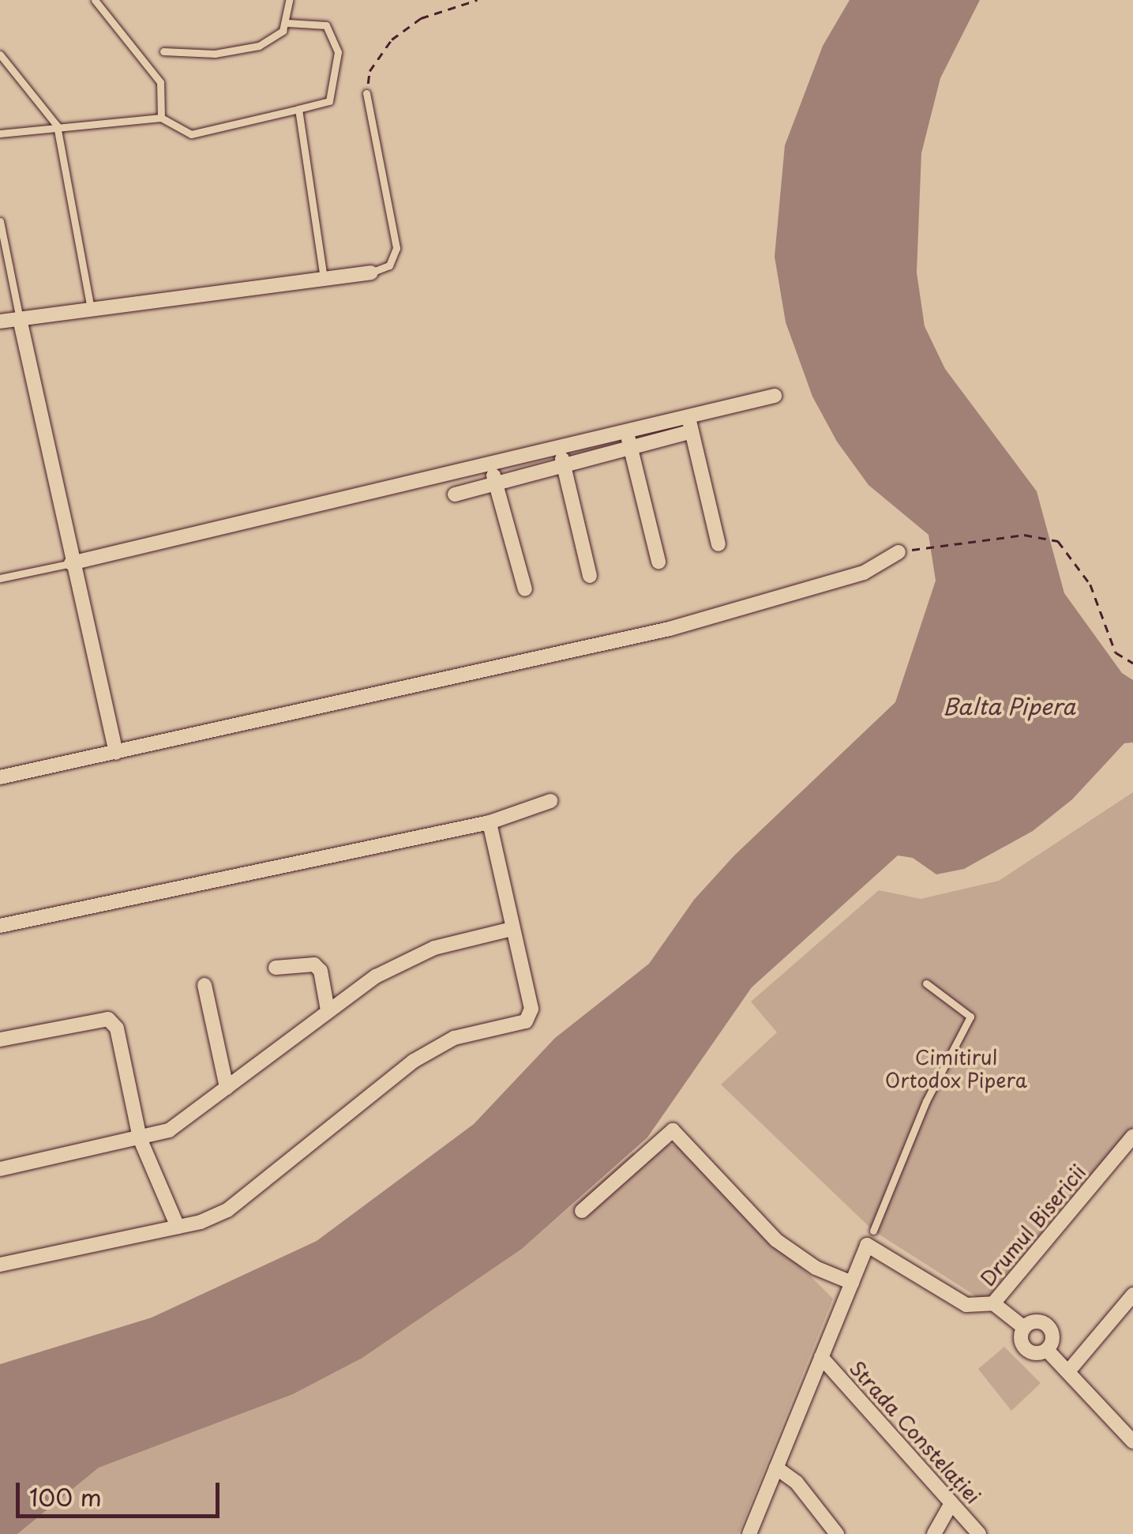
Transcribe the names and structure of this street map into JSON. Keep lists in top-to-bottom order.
{
  "streets": {
    "street": ["Drumul Bisericii", "Strada Constelației"]
  },
  "water": ["Balta Pipera"],
  "parks": ["Cimitirul Ortodox Pipera"],
  "scale_bar": "100 m"
}
